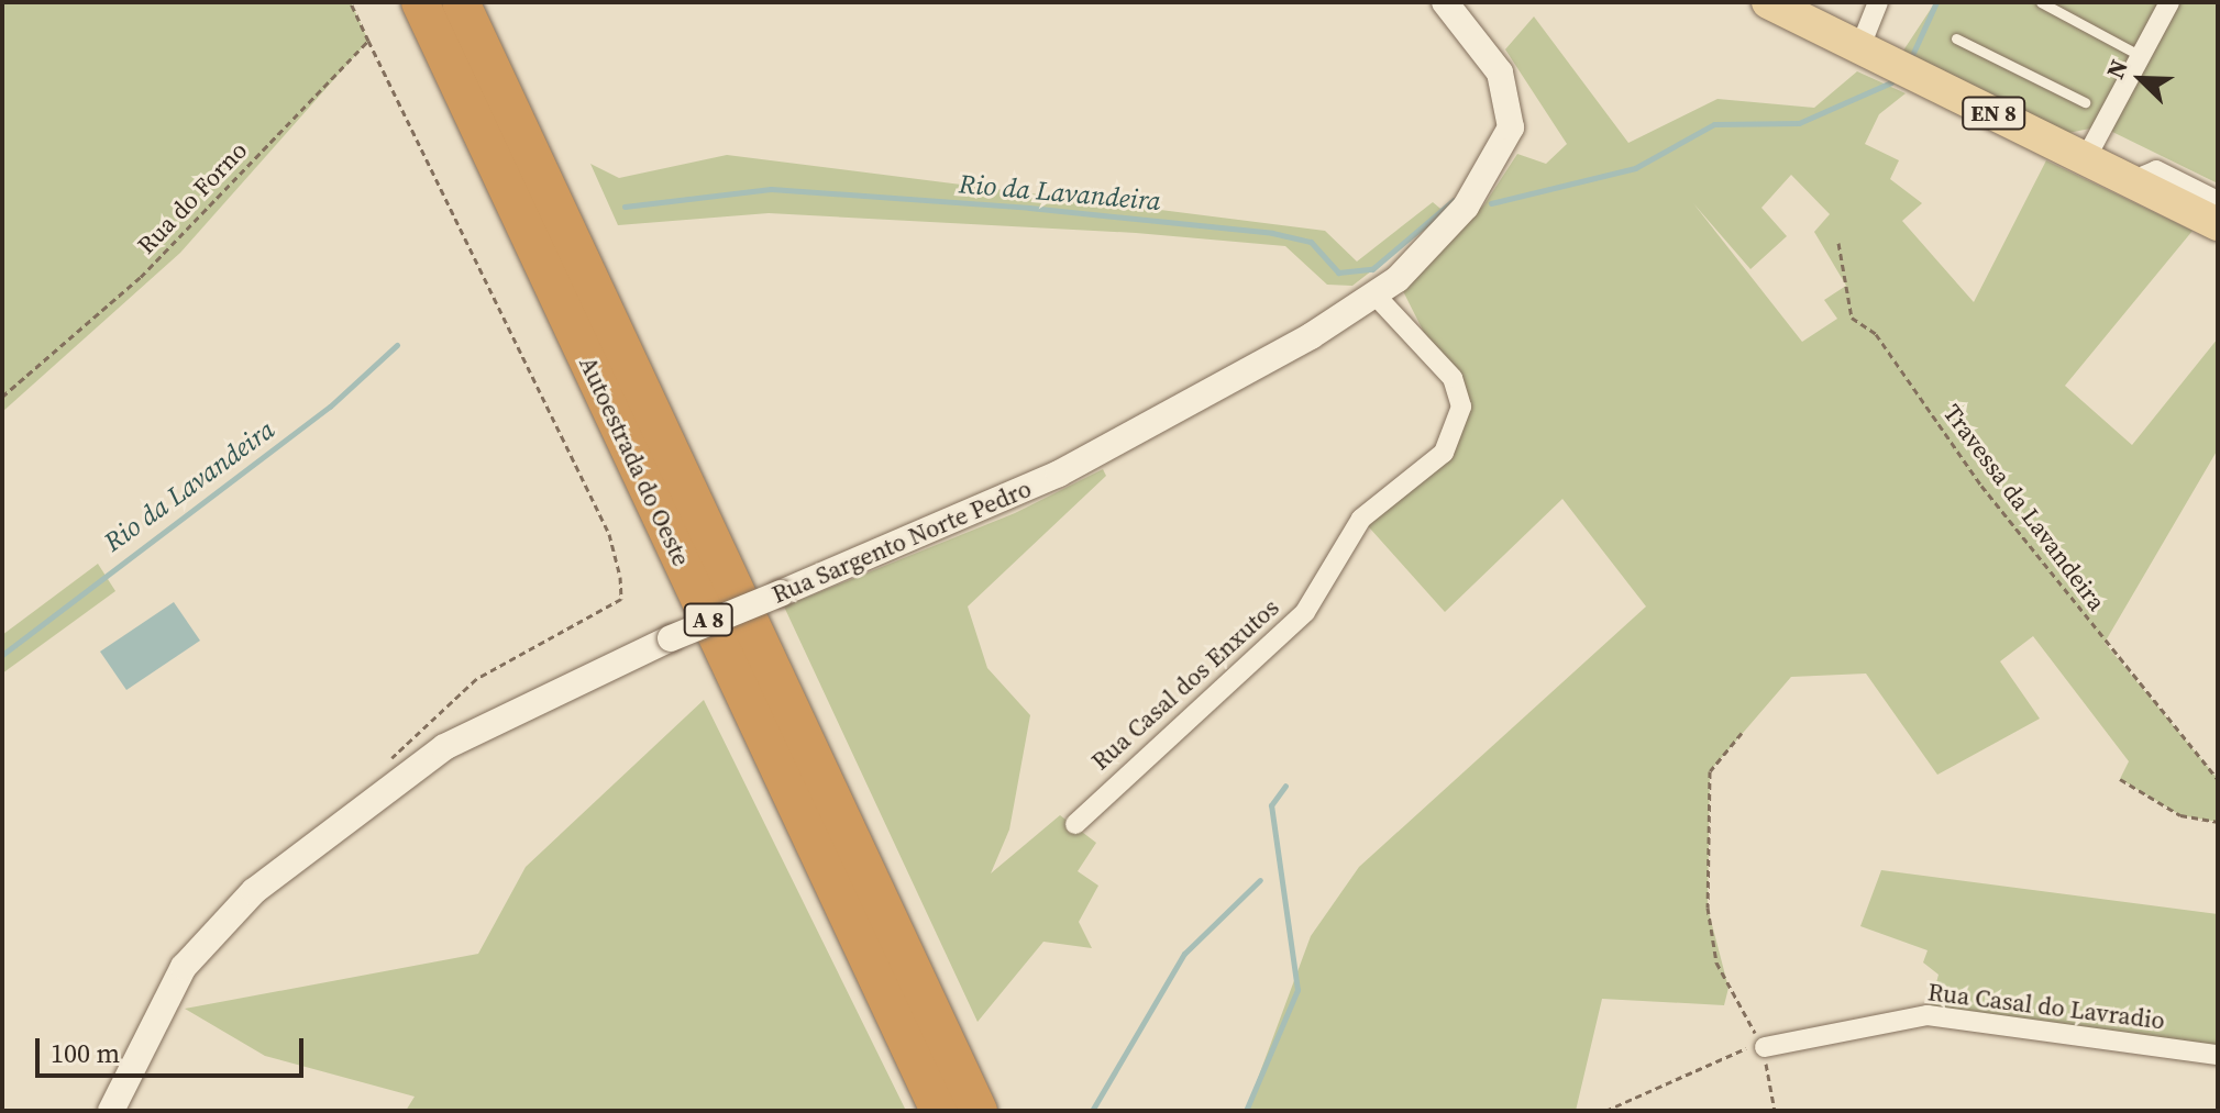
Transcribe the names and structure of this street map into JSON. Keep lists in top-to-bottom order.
{
  "streets": {
    "highway": ["Autoestrada do Oeste", "A 8"],
    "main road": ["EN 8"],
    "street": ["Rua Sargento Norte Pedro", "Rua Casal dos Enxutos", "Rua Casal do Lavradio"],
    "path": ["Rua do Forno", "Travessa da Lavandeira"]
  },
  "crossings": [
    ["Rua Sargento Norte Pedro", "Rua Casal dos Enxutos"]
  ],
  "water": ["Rio da Lavandeira"],
  "scale_bar": "100 m",
  "north": "top left"
}
